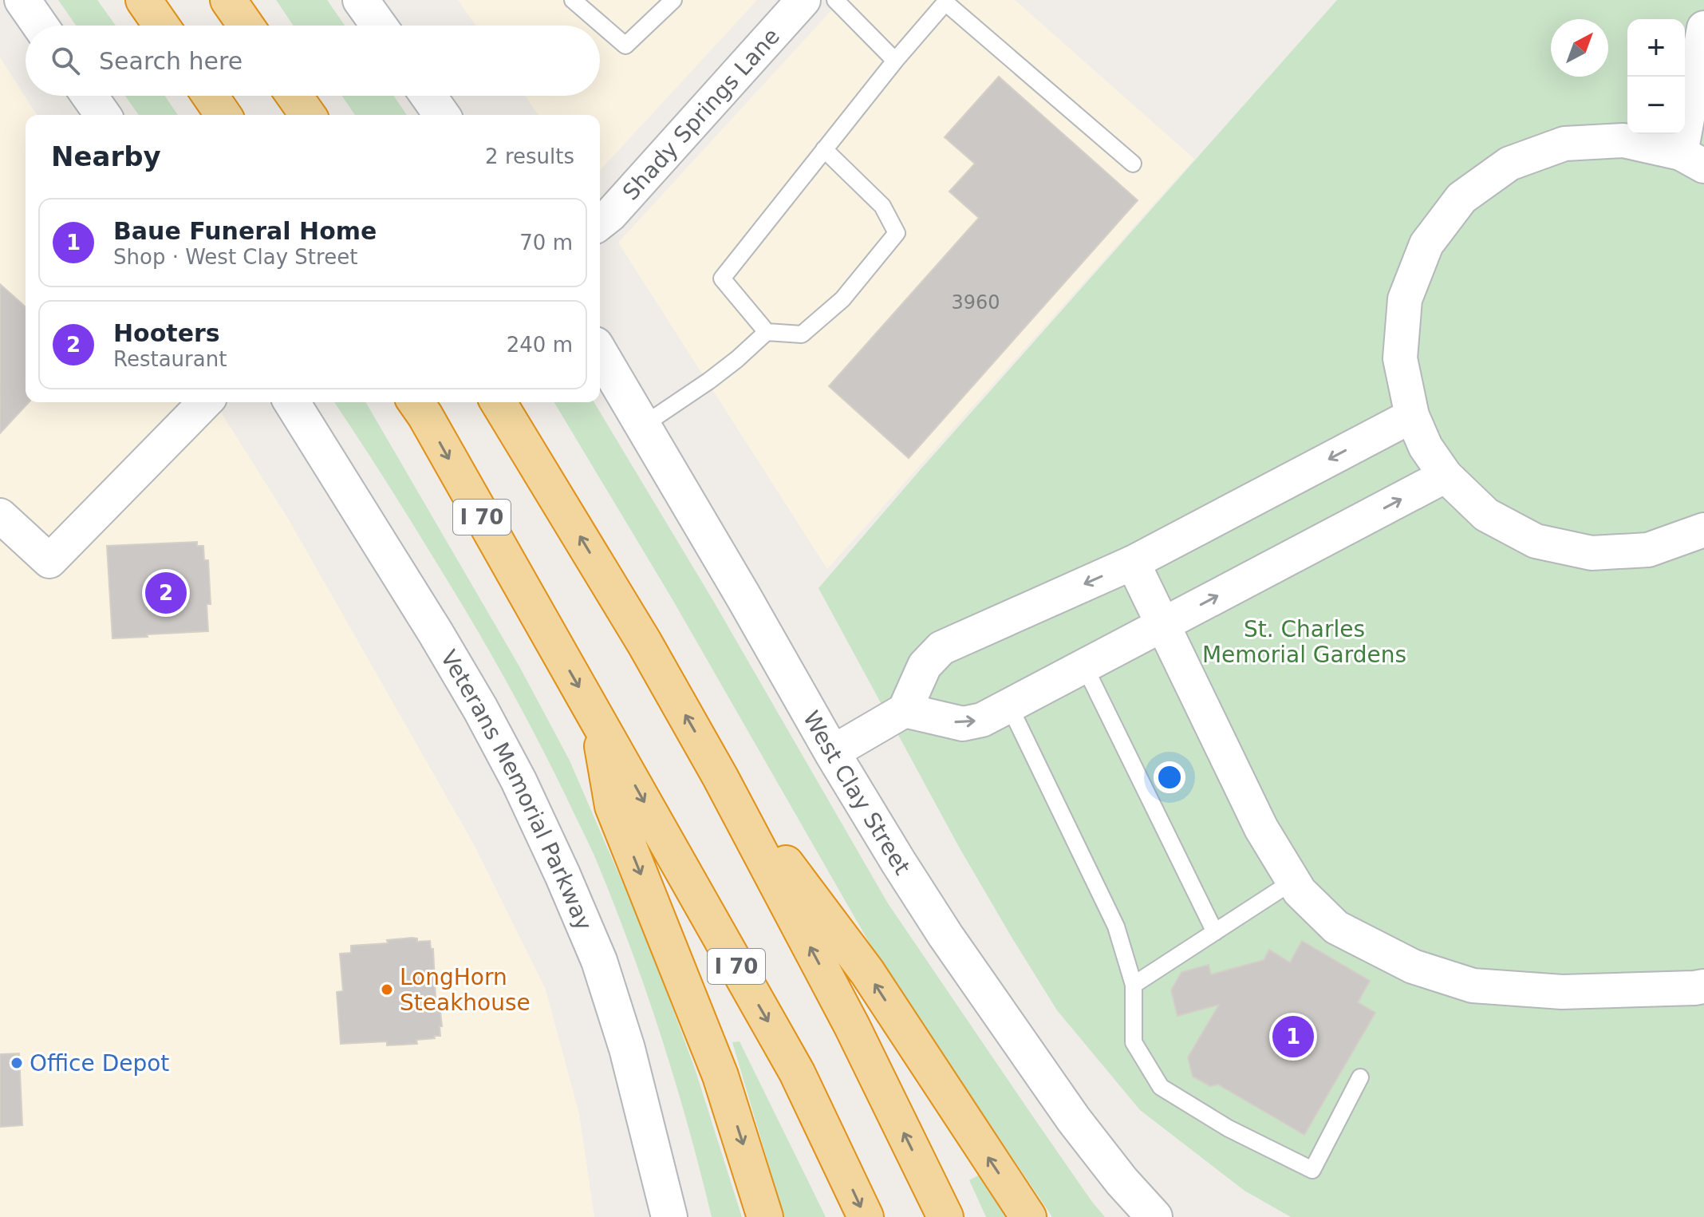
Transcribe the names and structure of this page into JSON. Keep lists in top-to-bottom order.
{
  "streets": {
    "highway": ["I 70"],
    "street": ["Shady Springs Lane", "Veterans Memorial Parkway", "West Clay Street"]
  },
  "parks": ["St. Charles Memorial Gardens"],
  "places": ["LongHorn Steakhouse", "Office Depot"],
  "house_numbers": ["3960"],
  "north": "top right",
  "page": {
    "map_buttons": ["+", "−"],
    "search": "Search here",
    "heading": ["Nearby", "2 results"],
    "list": [
      {
        "mark": "1",
        "name": "Baue Funeral Home",
        "note": "Shop · West Clay Street",
        "value": "70 m"
      },
      {
        "mark": "2",
        "name": "Hooters",
        "note": "Restaurant",
        "value": "240 m"
      }
    ],
    "pins": ["2", "1"]
  }
}
